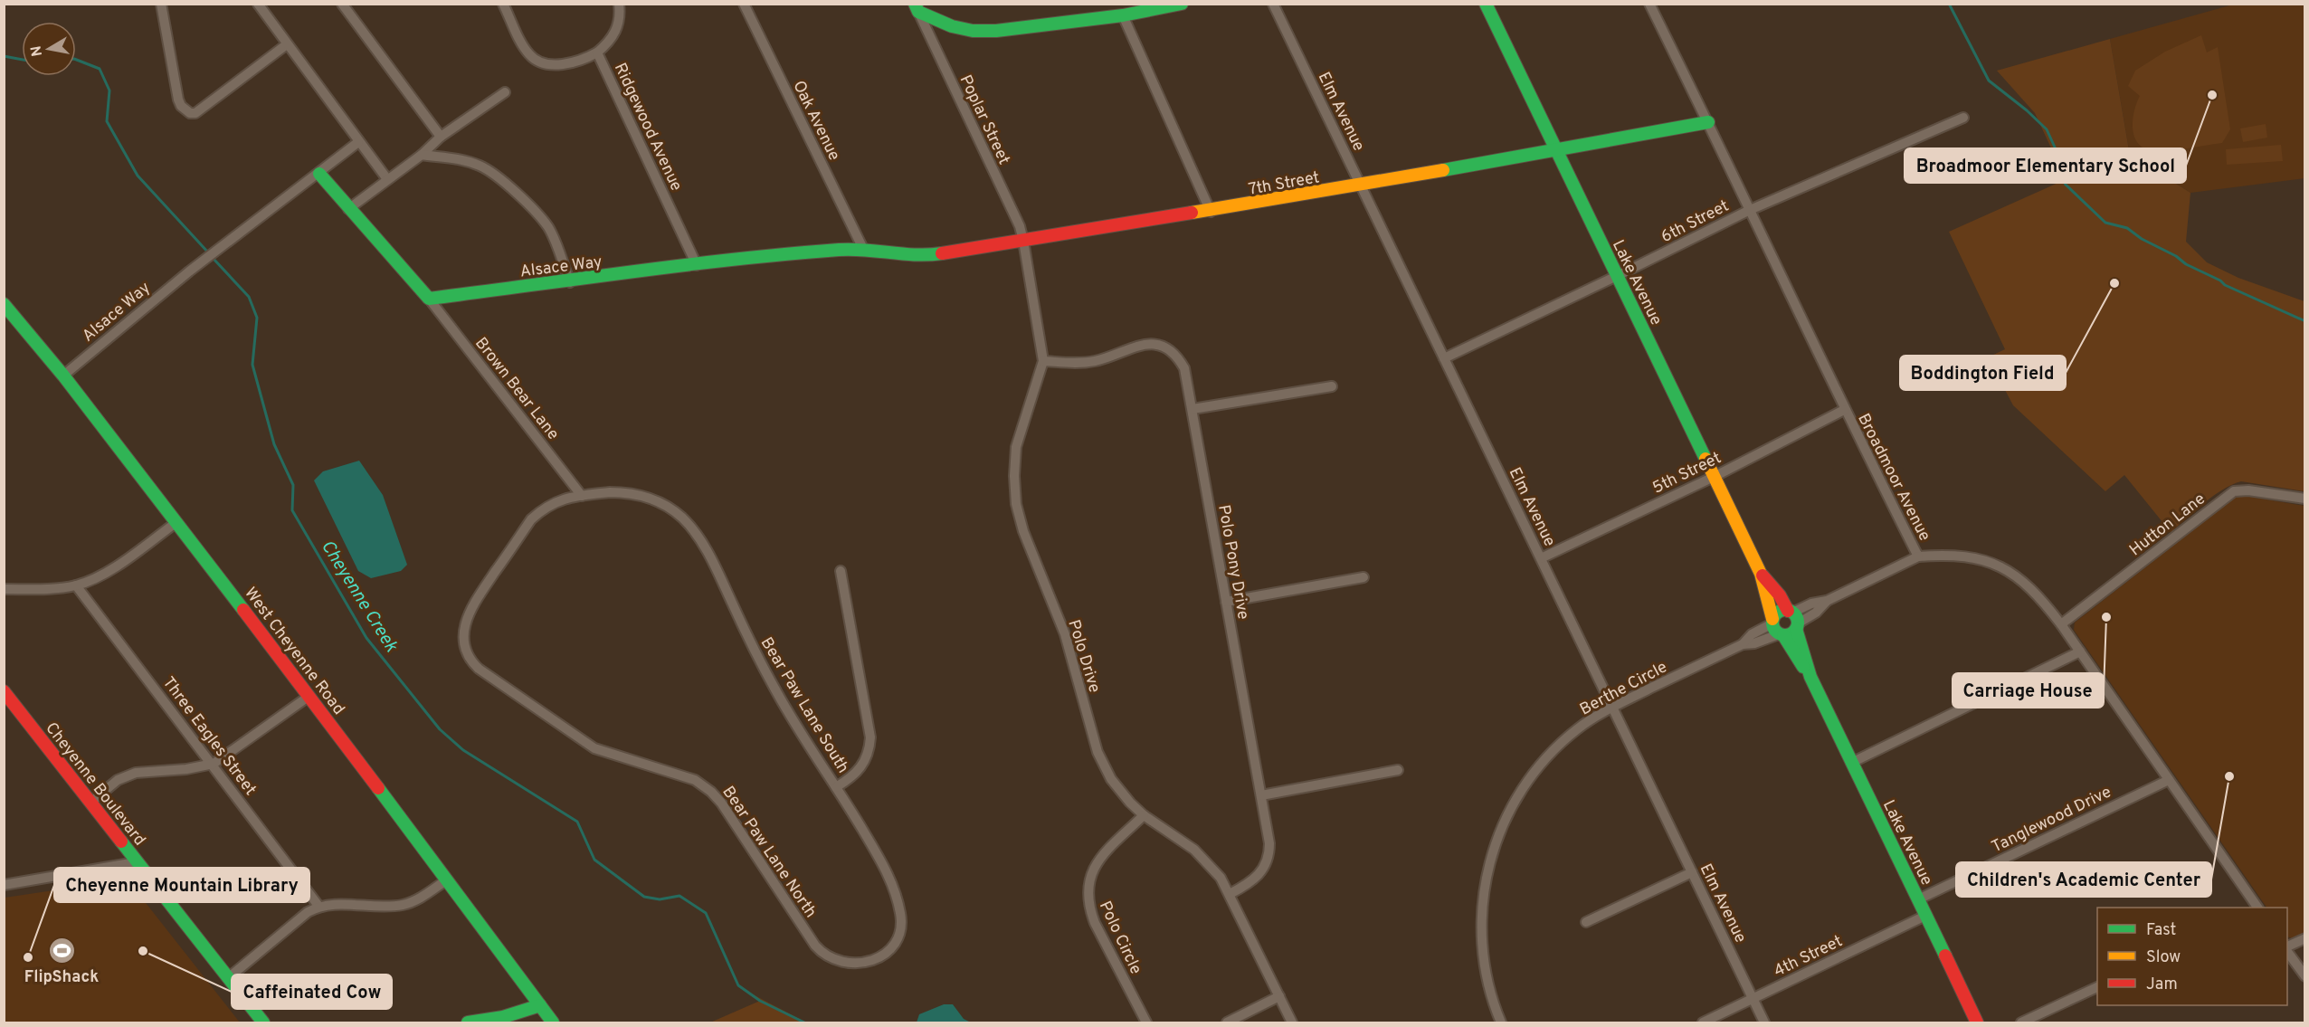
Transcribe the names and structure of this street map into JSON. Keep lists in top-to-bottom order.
{
  "streets": {
    "main road": [
      "7th Street",
      "Alsace Way",
      "Lake Avenue",
      "West Cheyenne Road",
      "Cheyenne Boulevard"
    ],
    "street": [
      "Elm Avenue",
      "Poplar Street",
      "Oak Avenue",
      "Ridgewood Avenue",
      "6th Street",
      "Brown Bear Lane",
      "5th Street",
      "Broadmoor Avenue",
      "Hutton Lane",
      "Polo Pony Drive",
      "Polo Drive",
      "Berthe Circle",
      "Bear Paw Lane South",
      "Three Eagles Street",
      "Tanglewood Drive",
      "Bear Paw Lane North",
      "Polo Circle",
      "4th Street"
    ]
  },
  "crossings": [
    ["Elm Avenue", "7th Street"],
    ["Elm Avenue", "6th Street"],
    ["Elm Avenue", "5th Street"],
    ["Elm Avenue", "Berthe Circle"],
    ["Elm Avenue", "4th Street"],
    ["Poplar Street", "7th Street"],
    ["Poplar Street", "Polo Drive"],
    ["Oak Avenue", "7th Street"],
    ["Oak Avenue", "Alsace Way"],
    ["Ridgewood Avenue", "Alsace Way"],
    ["7th Street", "Alsace Way"],
    ["7th Street", "Lake Avenue"],
    ["7th Street", "Broadmoor Avenue"],
    ["7th Street", "Polo Drive"],
    ["6th Street", "Lake Avenue"],
    ["6th Street", "Broadmoor Avenue"],
    ["Alsace Way", "Brown Bear Lane"],
    ["Alsace Way", "West Cheyenne Road"],
    ["Lake Avenue", "5th Street"],
    ["Lake Avenue", "Berthe Circle"],
    ["Lake Avenue", "Tanglewood Drive"],
    ["Lake Avenue", "4th Street"],
    ["Brown Bear Lane", "Bear Paw Lane South"],
    ["Brown Bear Lane", "Bear Paw Lane North"],
    ["5th Street", "Broadmoor Avenue"],
    ["Broadmoor Avenue", "Hutton Lane"],
    ["Broadmoor Avenue", "Tanglewood Drive"],
    ["Polo Pony Drive", "Polo Drive"],
    ["Polo Drive", "Polo Circle"],
    ["Bear Paw Lane South", "Bear Paw Lane North"]
  ],
  "water": ["Cheyenne Creek"],
  "places": {
    "other": [
      "Broadmoor Elementary School",
      "Boddington Field",
      "Carriage House",
      "Children's Academic Center",
      "Caffeinated Cow",
      "Cheyenne Mountain Library"
    ],
    "sports": ["FlipShack"]
  },
  "legend": ["Fast", "Slow", "Jam"],
  "north": "left"
}
